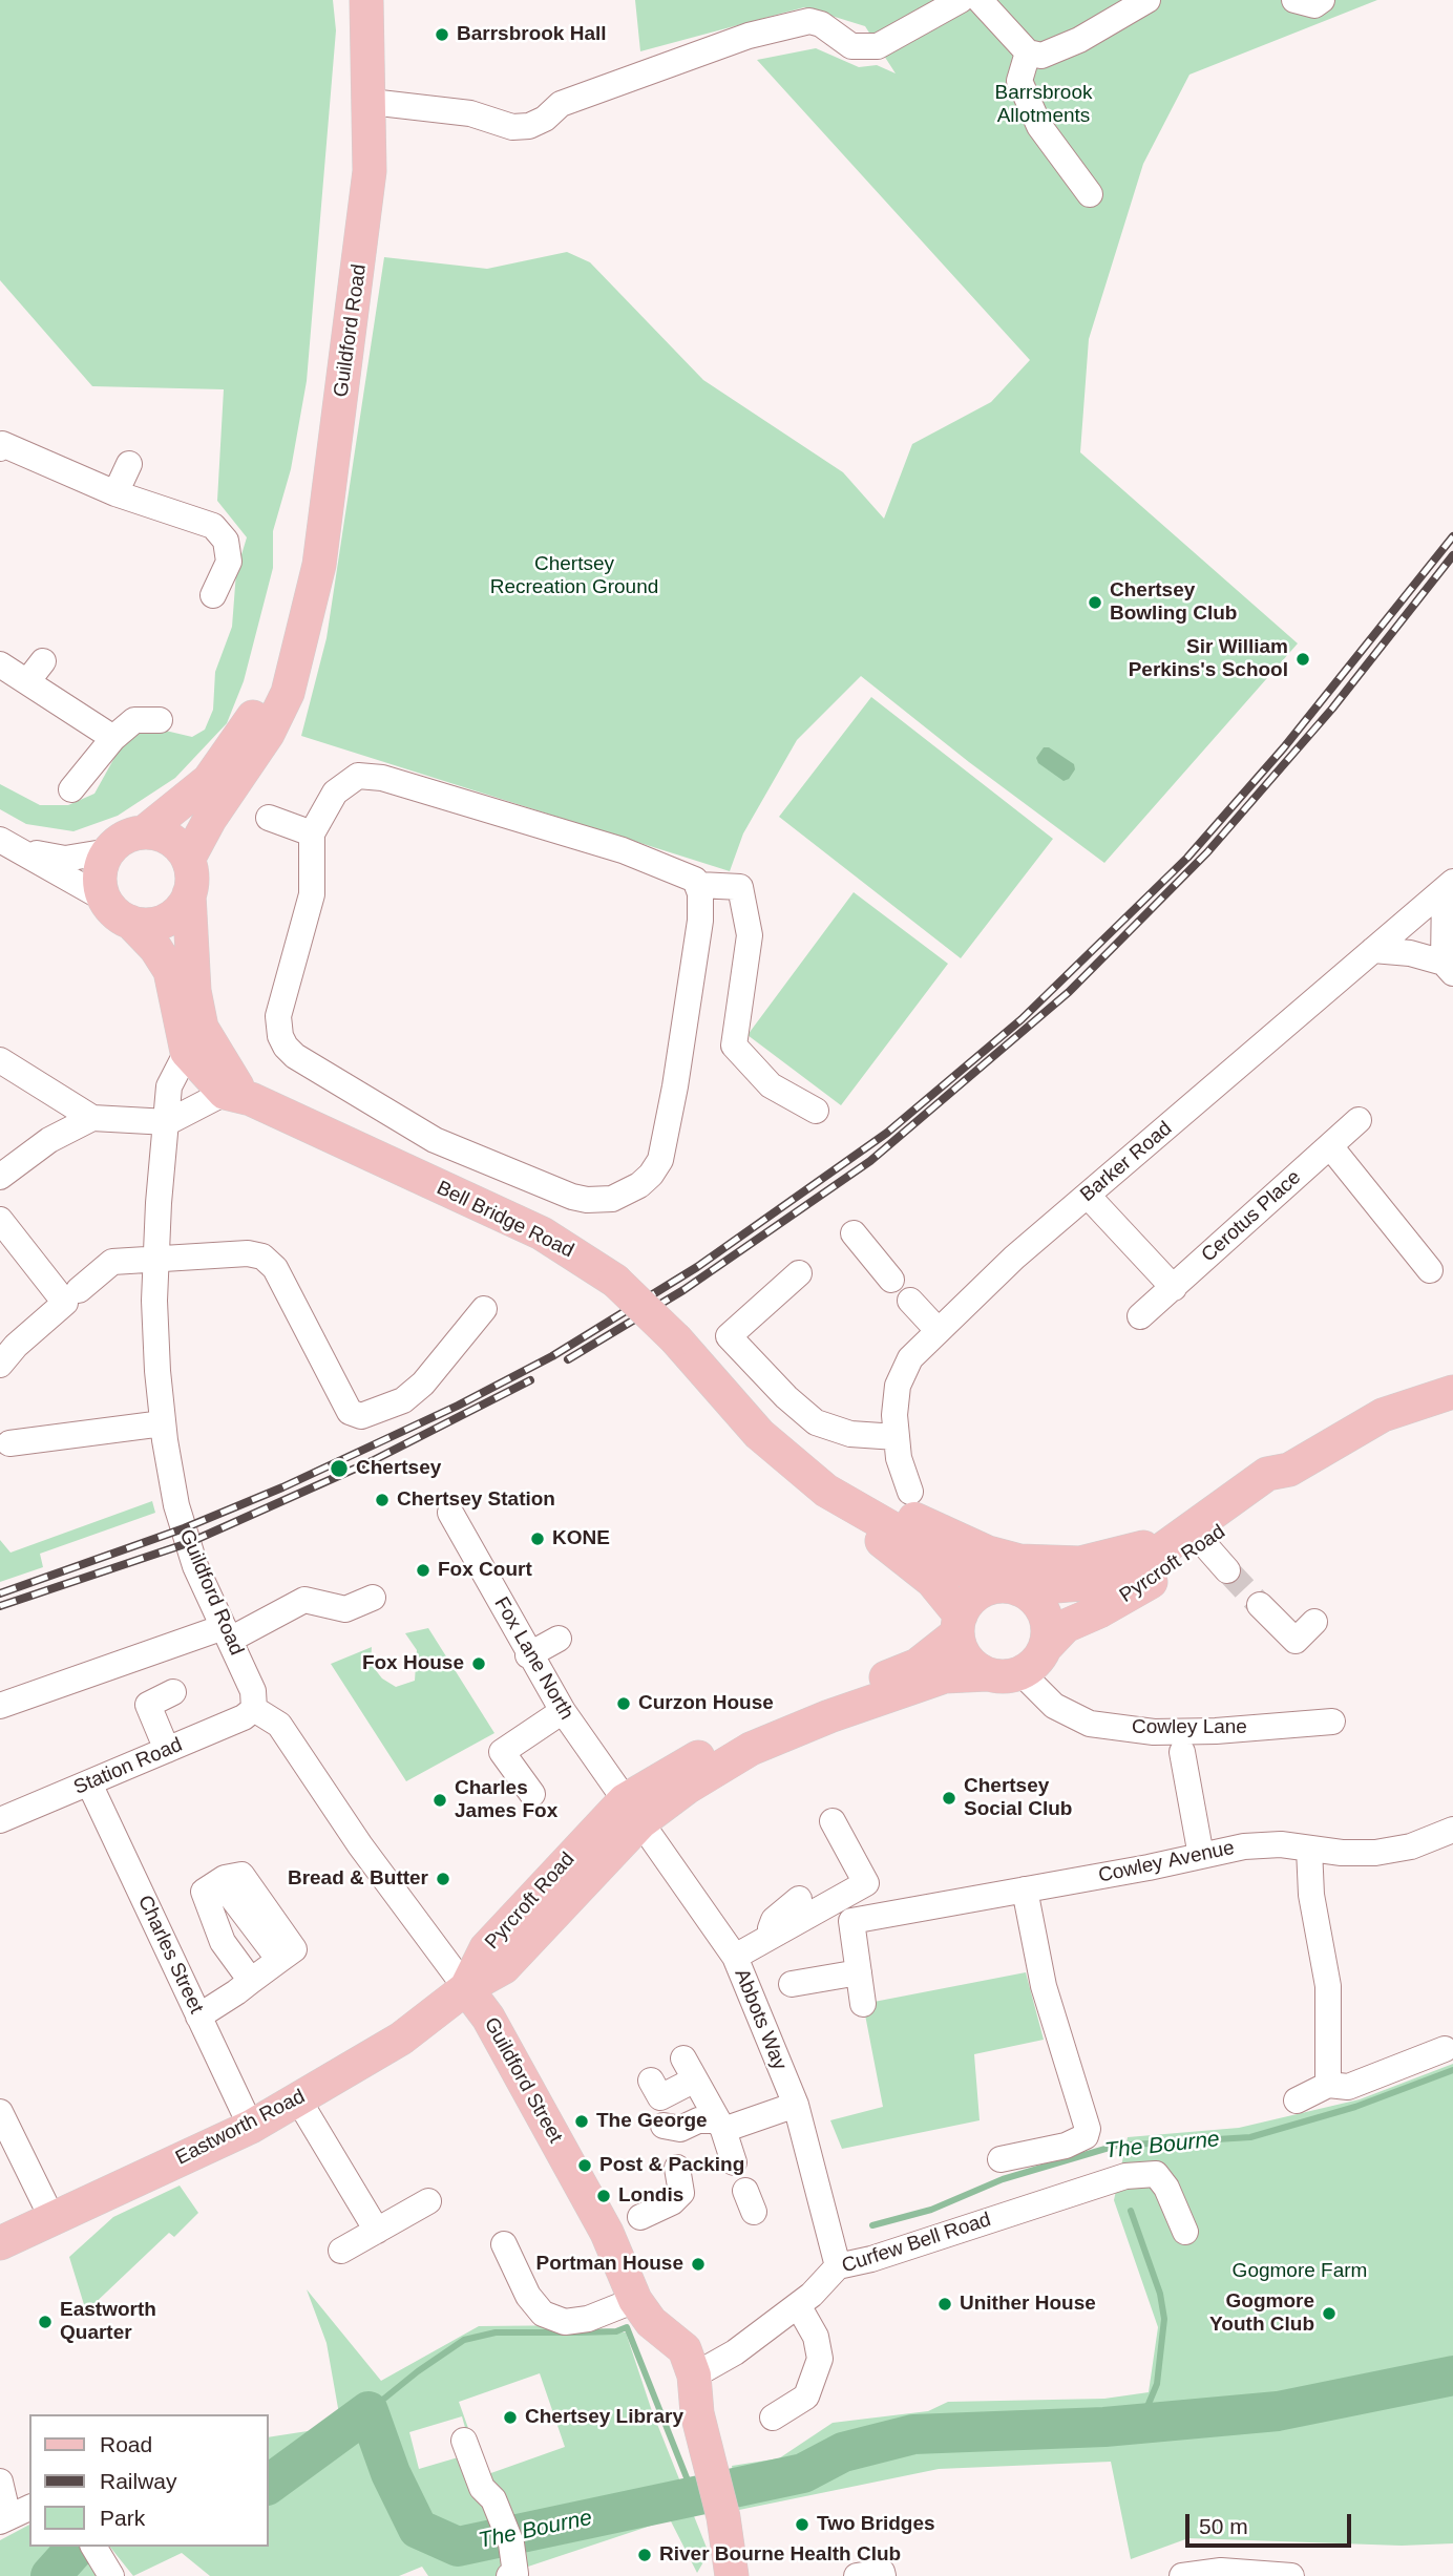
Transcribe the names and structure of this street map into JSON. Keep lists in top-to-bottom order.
{
  "streets": {
    "main road": [
      "Guildford Road",
      "Bell Bridge Road",
      "Pyrcroft Road",
      "Guildford Street",
      "Eastworth Road"
    ],
    "street": [
      "Barker Road",
      "Cerotus Place",
      "Fox Lane North",
      "Cowley Lane",
      "Station Road",
      "Cowley Avenue",
      "Charles Street",
      "Abbots Way",
      "Curfew Bell Road"
    ]
  },
  "crossings": [
    ["Guildford Road", "Station Road"],
    ["Bell Bridge Road", "Pyrcroft Road"],
    ["Bell Bridge Road", "Cowley Lane"],
    ["Pyrcroft Road", "Fox Lane North"],
    ["Pyrcroft Road", "Cowley Lane"],
    ["Pyrcroft Road", "Abbots Way"],
    ["Pyrcroft Road", "Guildford Street"],
    ["Pyrcroft Road", "Eastworth Road"],
    ["Fox Lane North", "Abbots Way"],
    ["Station Road", "Charles Street"],
    ["Charles Street", "Eastworth Road"],
    ["Abbots Way", "Curfew Bell Road"],
    ["Guildford Street", "Eastworth Road"],
    ["Guildford Street", "Curfew Bell Road"]
  ],
  "water": ["The Bourne"],
  "parks": ["Barrsbrook Allotments", "Chertsey Recreation Ground", "Gogmore Farm"],
  "places": [
    "Barrsbrook Hall",
    "Chertsey Bowling Club",
    "Sir William Perkins's School",
    "Chertsey",
    "Chertsey Station",
    "KONE",
    "Fox Court",
    "Fox House",
    "Curzon House",
    "Chertsey Social Club",
    "Charles James Fox",
    "Bread & Butter",
    "The George",
    "Post & Packing",
    "Londis",
    "Portman House",
    "Unither House",
    "Gogmore Youth Club",
    "Eastworth Quarter",
    "Chertsey Library",
    "Two Bridges",
    "River Bourne Health Club"
  ],
  "legend": ["Road", "Railway", "Park"],
  "scale_bar": "50 m"
}
